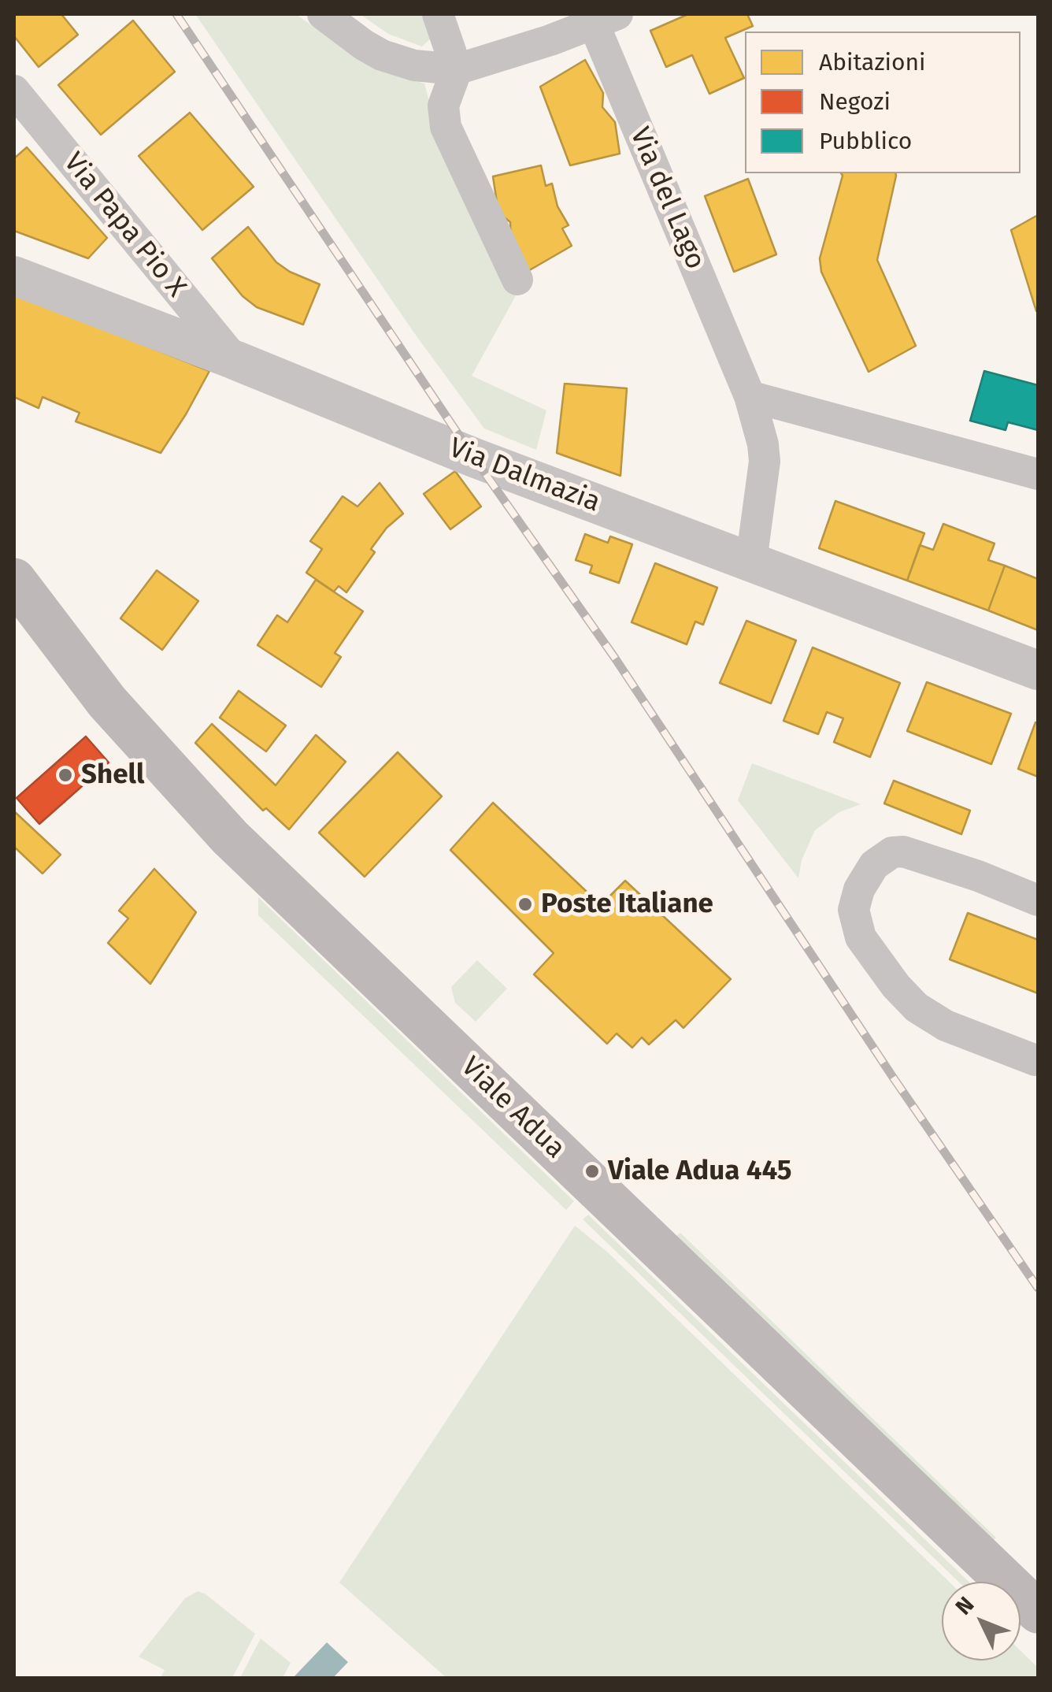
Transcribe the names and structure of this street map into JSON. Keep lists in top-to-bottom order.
{
  "streets": {
    "main road": ["Viale Adua"],
    "street": ["Via del Lago", "Via Papa Pio X", "Via Dalmazia"]
  },
  "crossings": [
    ["Via del Lago", "Via Dalmazia"],
    ["Via Papa Pio X", "Via Dalmazia"]
  ],
  "places": ["Shell", "Poste Italiane", "Viale Adua 445"],
  "legend": ["Abitazioni", "Negozi", "Pubblico"],
  "north": "top left"
}
